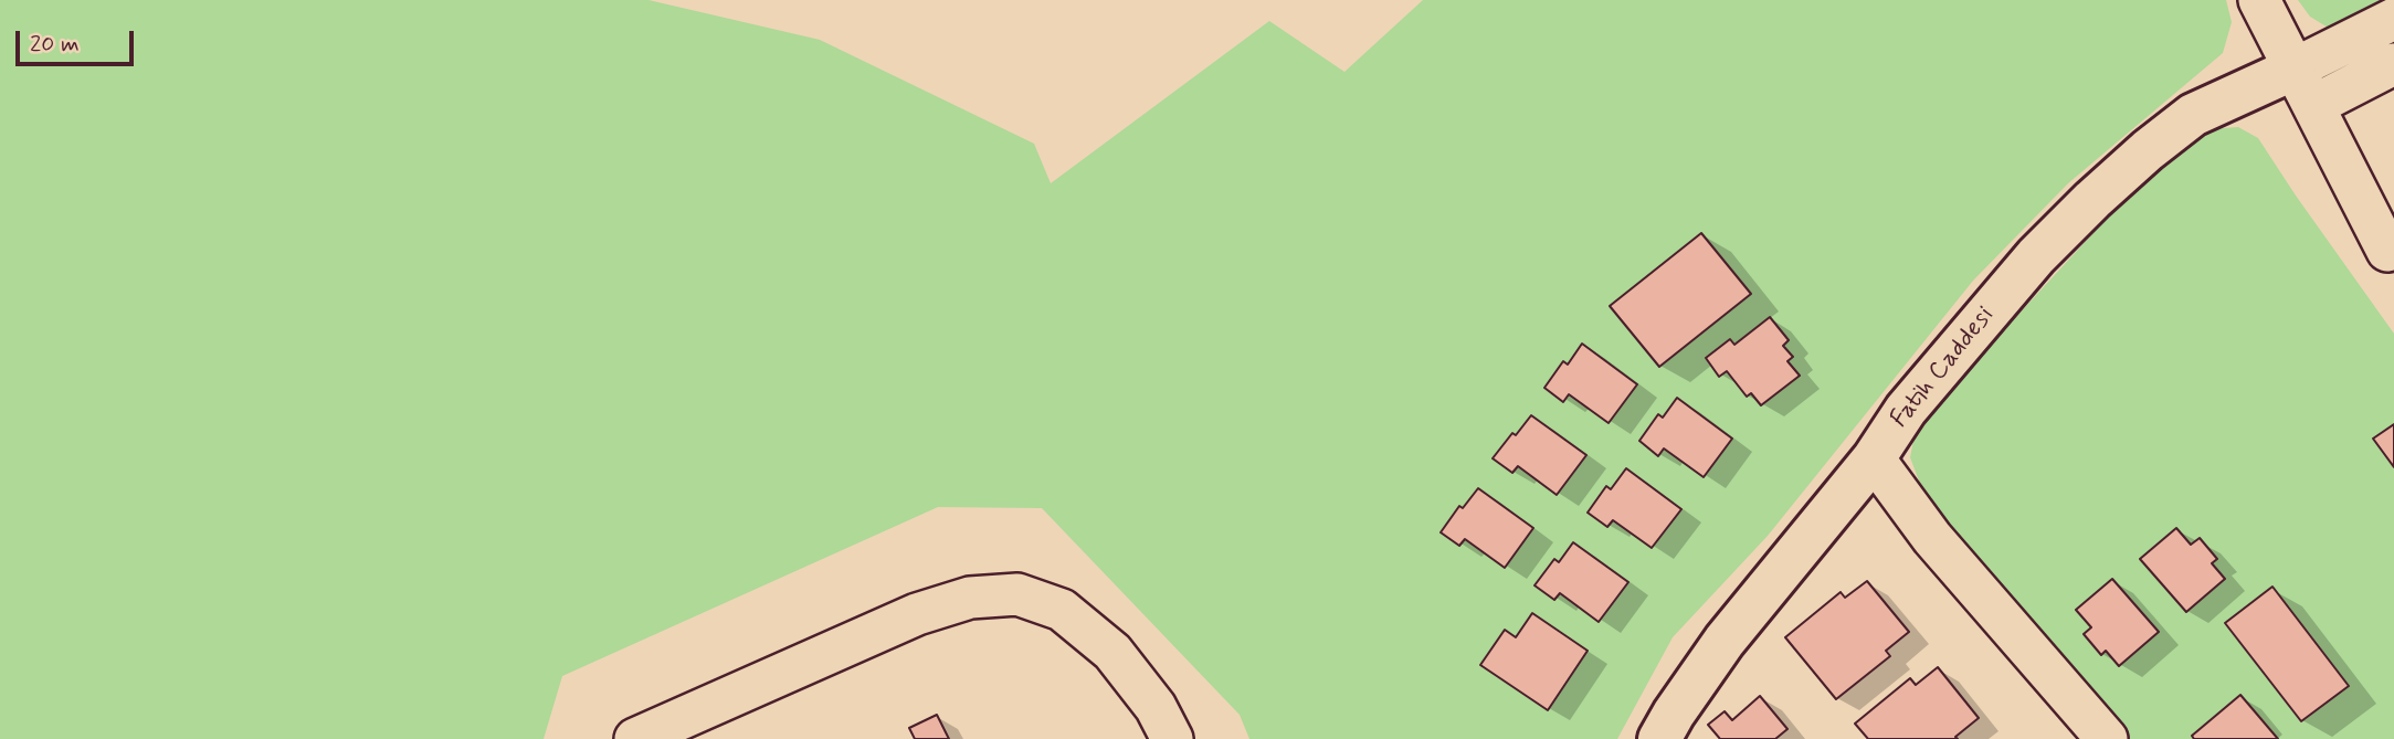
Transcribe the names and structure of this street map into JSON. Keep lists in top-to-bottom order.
{
  "streets": {
    "street": ["Fatih Caddesi"]
  },
  "scale_bar": "20 m"
}
